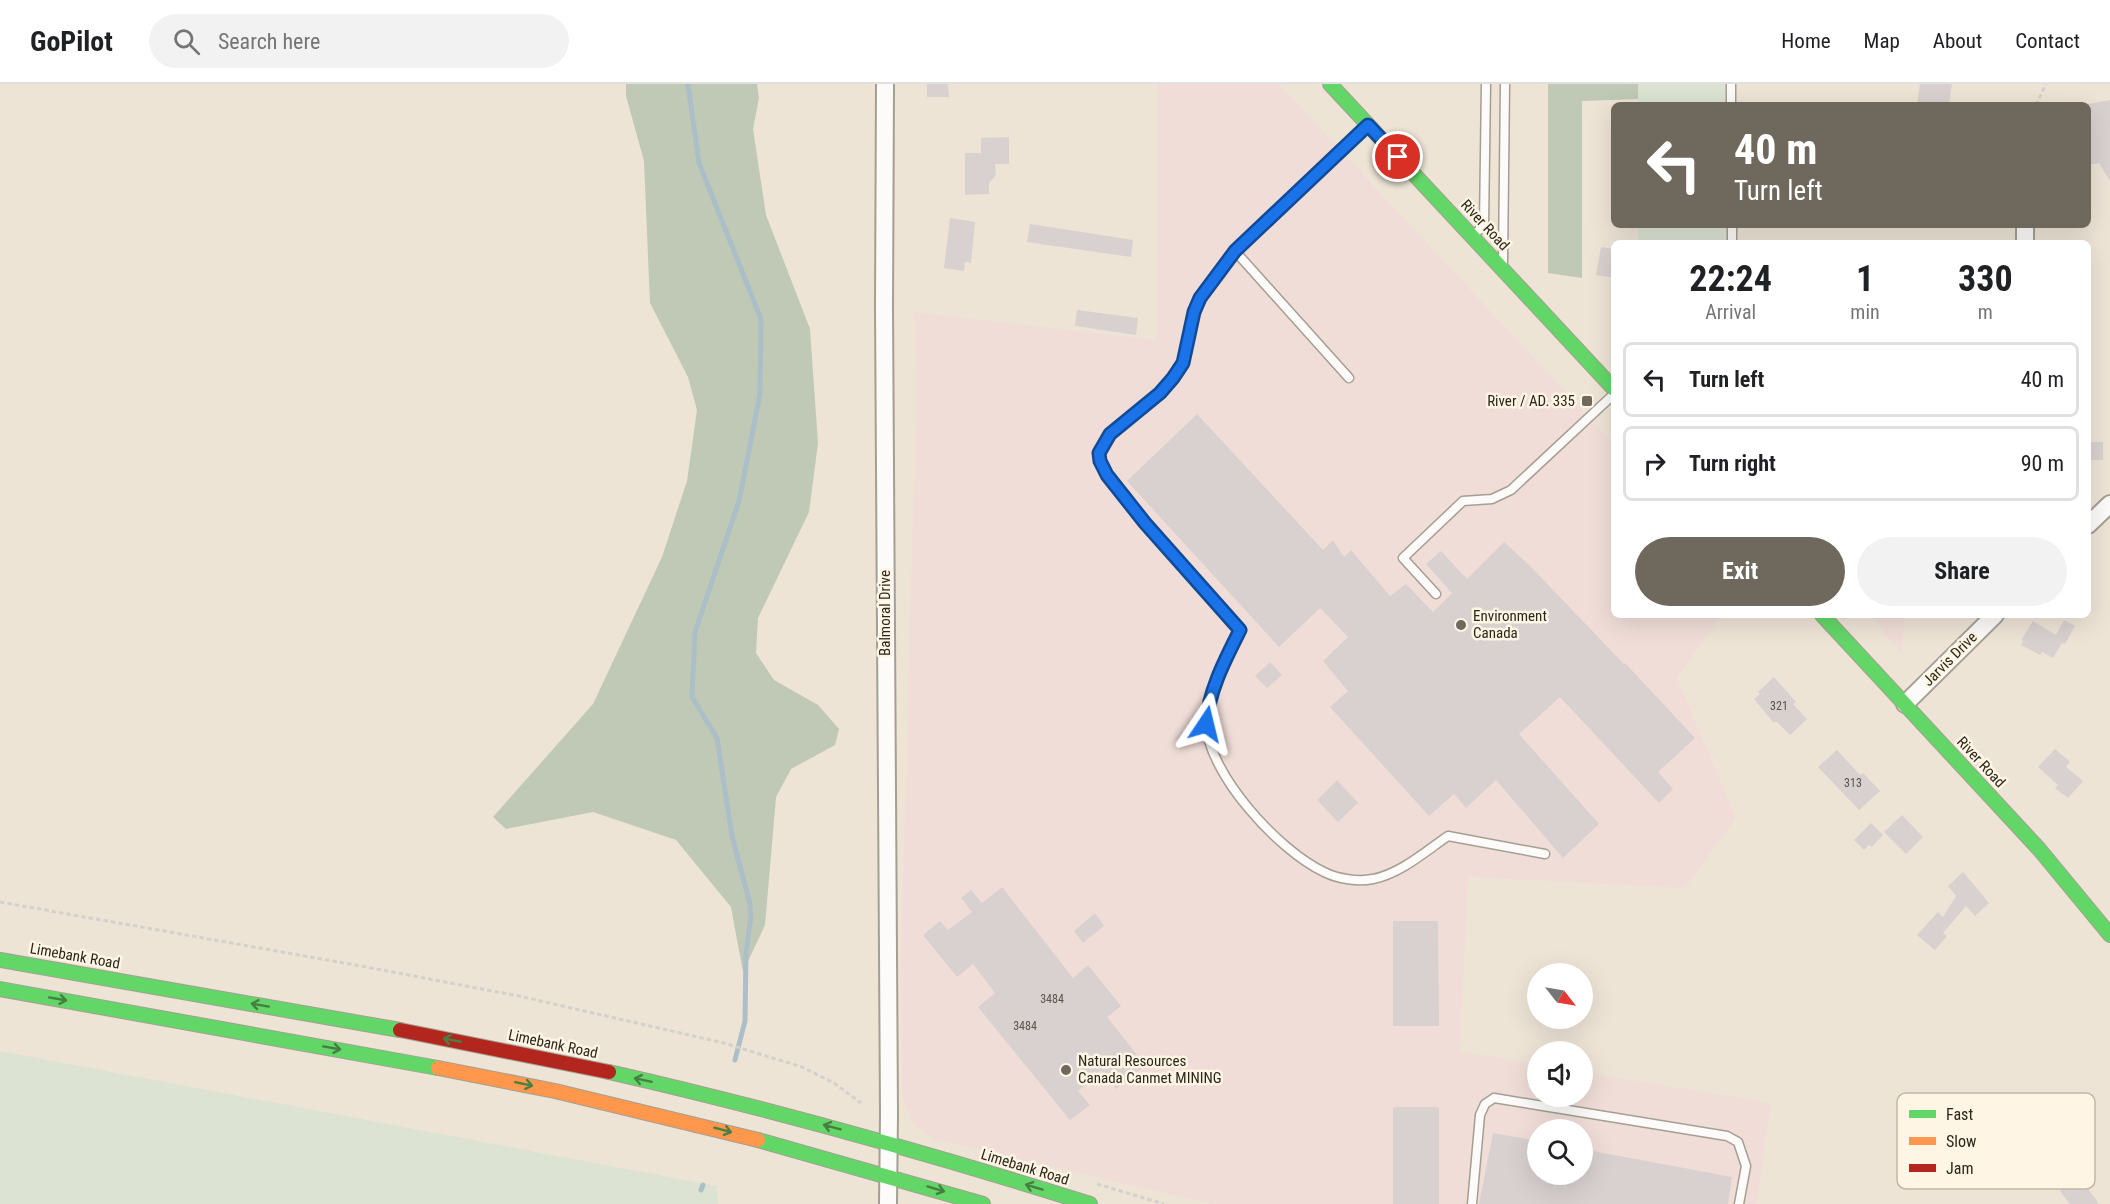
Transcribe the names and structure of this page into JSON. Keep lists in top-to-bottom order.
{
  "streets": {
    "main road": ["River Road", "Limebank Road"],
    "street": ["Balmoral Drive", "Jarvis Drive"]
  },
  "crossings": [
    ["River Road", "Jarvis Drive"],
    ["Balmoral Drive", "Limebank Road"]
  ],
  "places": {
    "transit": ["River / AD. 335"],
    "other": ["Environment Canada", "Natural Resources Canada Canmet MINING"]
  },
  "house_numbers": [
    "321",
    "313",
    "3484",
    "3484"
  ],
  "legend": ["Fast", "Slow", "Jam"],
  "north": "bottom right",
  "page": {
    "header": "GoPilot",
    "search": "Search here",
    "nav": [
      "Home",
      "Map",
      "About",
      "Contact"
    ],
    "turn": ["40 m", "Turn left"],
    "eta": [
      "22:24",
      "Arrival",
      "1",
      "min",
      "330",
      "m"
    ],
    "list": [
      {
        "name": "Turn left",
        "value": "40 m"
      },
      {
        "name": "Turn right",
        "value": "90 m"
      }
    ],
    "buttons": ["Exit", "Share"]
  }
}
